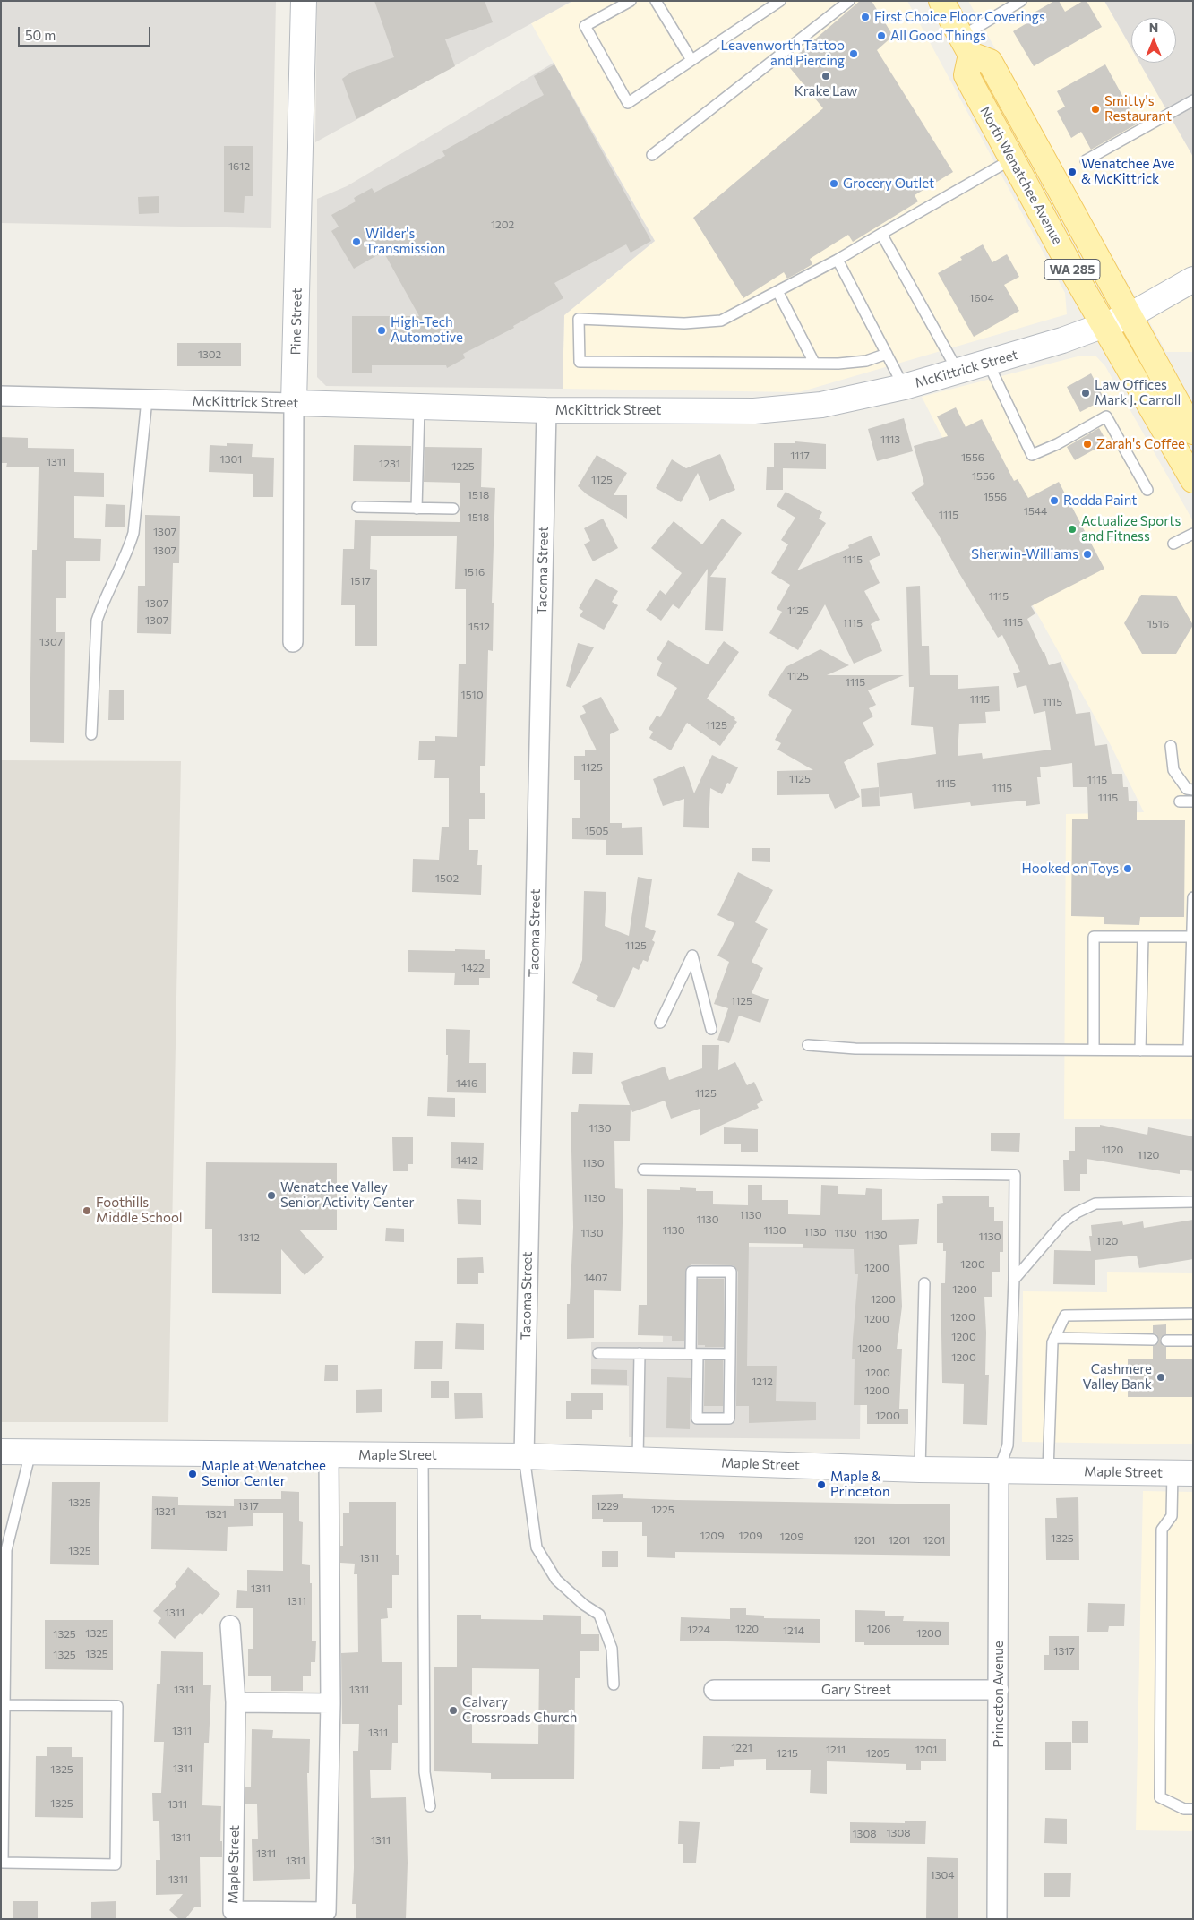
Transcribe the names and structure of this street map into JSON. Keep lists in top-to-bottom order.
{
  "streets": {
    "main road": ["North Wenatchee Avenue", "WA 285"],
    "street": [
      "Pine Street",
      "McKittrick Street",
      "Tacoma Street",
      "Maple Street",
      "Gary Street",
      "Princeton Avenue"
    ]
  },
  "crossings": [
    ["North Wenatchee Avenue", "McKittrick Street"],
    ["Pine Street", "McKittrick Street"],
    ["McKittrick Street", "Tacoma Street"],
    ["Tacoma Street", "Maple Street"],
    ["Maple Street", "Princeton Avenue"],
    ["Gary Street", "Princeton Avenue"]
  ],
  "places": [
    "First Choice Floor Coverings",
    "All Good Things",
    "Leavenworth Tattoo and Piercing",
    "Krake Law",
    "Smitty's Restaurant",
    "Wenatchee Ave & McKittrick",
    "Grocery Outlet",
    "Wilder's Transmission",
    "High-Tech Automotive",
    "Law Offices Mark J. Carroll",
    "Zarah's Coffee",
    "Rodda Paint",
    "Actualize Sports and Fitness",
    "Sherwin-Williams",
    "Hooked on Toys",
    "Wenatchee Valley Senior Activity Center",
    "Foothills Middle School",
    "Cashmere Valley Bank",
    "Maple at Wenatchee Senior Center",
    "Maple & Princeton",
    "Calvary Crossroads Church"
  ],
  "house_numbers": [
    "1612",
    "1202",
    "1604",
    "1302",
    "1113",
    "1117",
    "1556",
    "1301",
    "1311",
    "1231",
    "1225",
    "1556",
    "1125",
    "1518",
    "1556",
    "1544",
    "1115",
    "1518",
    "1307",
    "1307",
    "1115",
    "1516",
    "1517",
    "1115",
    "1307",
    "1125",
    "1307",
    "1115",
    "1115",
    "1516",
    "1512",
    "1307",
    "1125",
    "1115",
    "1510",
    "1115",
    "1115",
    "1125",
    "1125",
    "1125",
    "1115",
    "1115",
    "1115",
    "1115",
    "1505",
    "1502",
    "1125",
    "1422",
    "1125",
    "1416",
    "1125",
    "1130",
    "1120",
    "1120",
    "1412",
    "1130",
    "1130",
    "1130",
    "1130",
    "1130",
    "1130",
    "1130",
    "1130",
    "1130",
    "1130",
    "1130",
    "1312",
    "1120",
    "1200",
    "1200",
    "1407",
    "1200",
    "1200",
    "1200",
    "1200",
    "1200",
    "1200",
    "1200",
    "1200",
    "1212",
    "1200",
    "1200",
    "1325",
    "1317",
    "1229",
    "1225",
    "1321",
    "1321",
    "1209",
    "1209",
    "1209",
    "1325",
    "1201",
    "1201",
    "1201",
    "1325",
    "1311",
    "1311",
    "1311",
    "1311",
    "1220",
    "1206",
    "1224",
    "1214",
    "1325",
    "1200",
    "1325",
    "1317",
    "1325",
    "1325",
    "1311",
    "1311",
    "1311",
    "1311",
    "1221",
    "1211",
    "1201",
    "1215",
    "1205",
    "1311",
    "1325",
    "1325",
    "1311",
    "1308",
    "1308",
    "1311",
    "1311",
    "1311",
    "1311",
    "1304",
    "1311"
  ],
  "scale_bar": "50 m",
  "north": "top"
}
